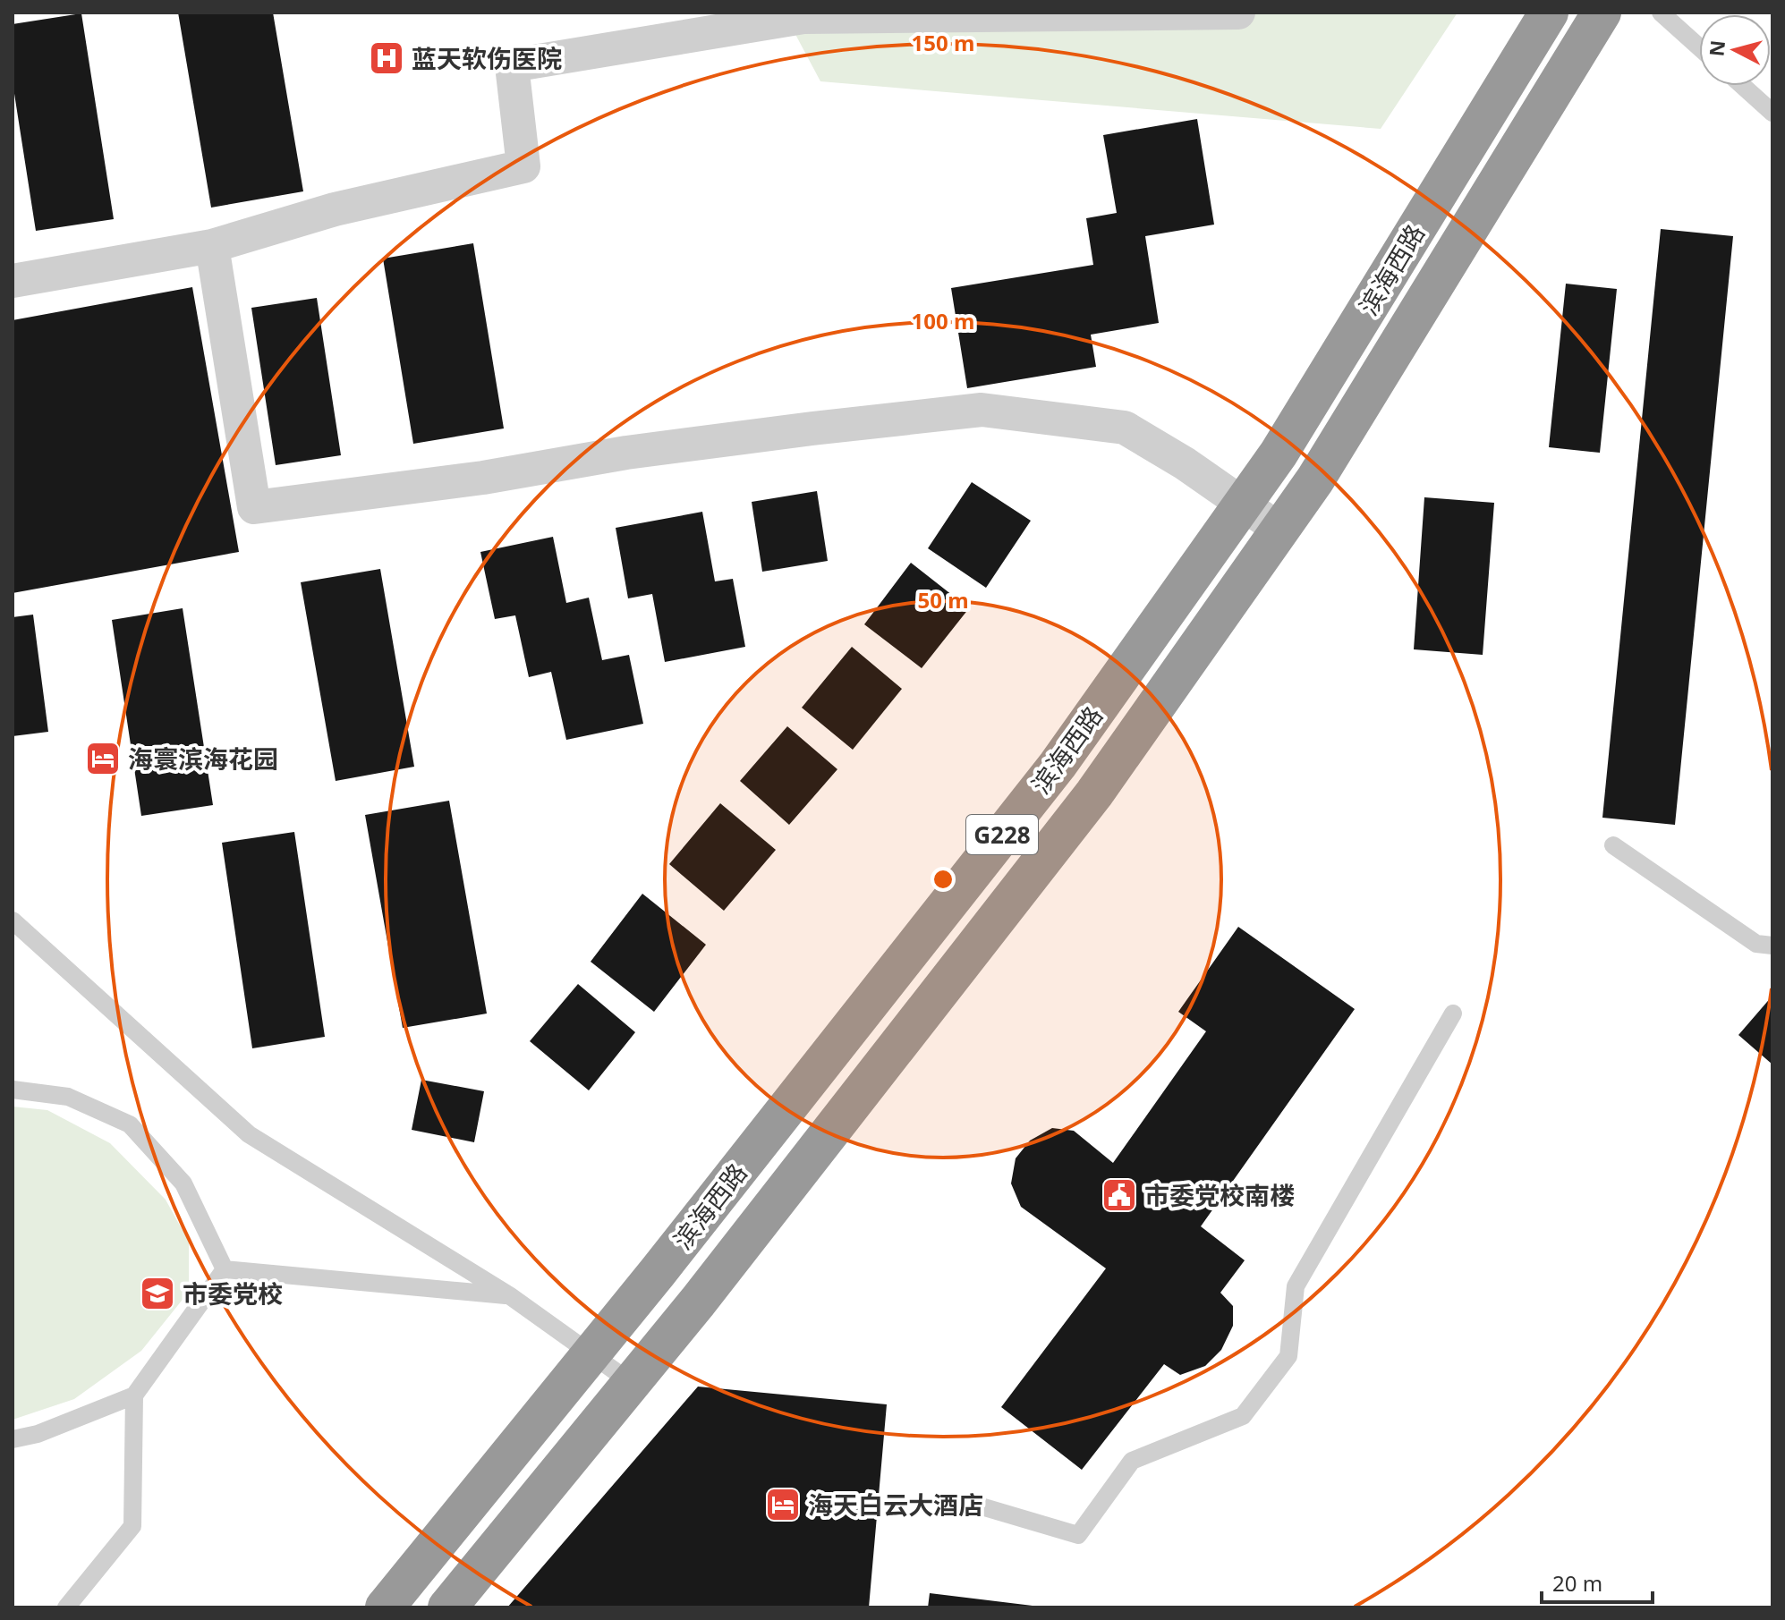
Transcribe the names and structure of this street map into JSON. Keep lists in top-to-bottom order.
{
  "streets": {
    "highway": ["滨海西路", "G228"]
  },
  "places": {
    "hospital": ["蓝天软伤医院"],
    "hotel": ["海寰滨海花园", "海天白云大酒店"],
    "public building": ["市委党校南楼"],
    "school or university": ["市委党校"]
  },
  "scale_bar": "20 m",
  "north": "left",
  "rings": ["150 m", "100 m", "50 m"]
}
